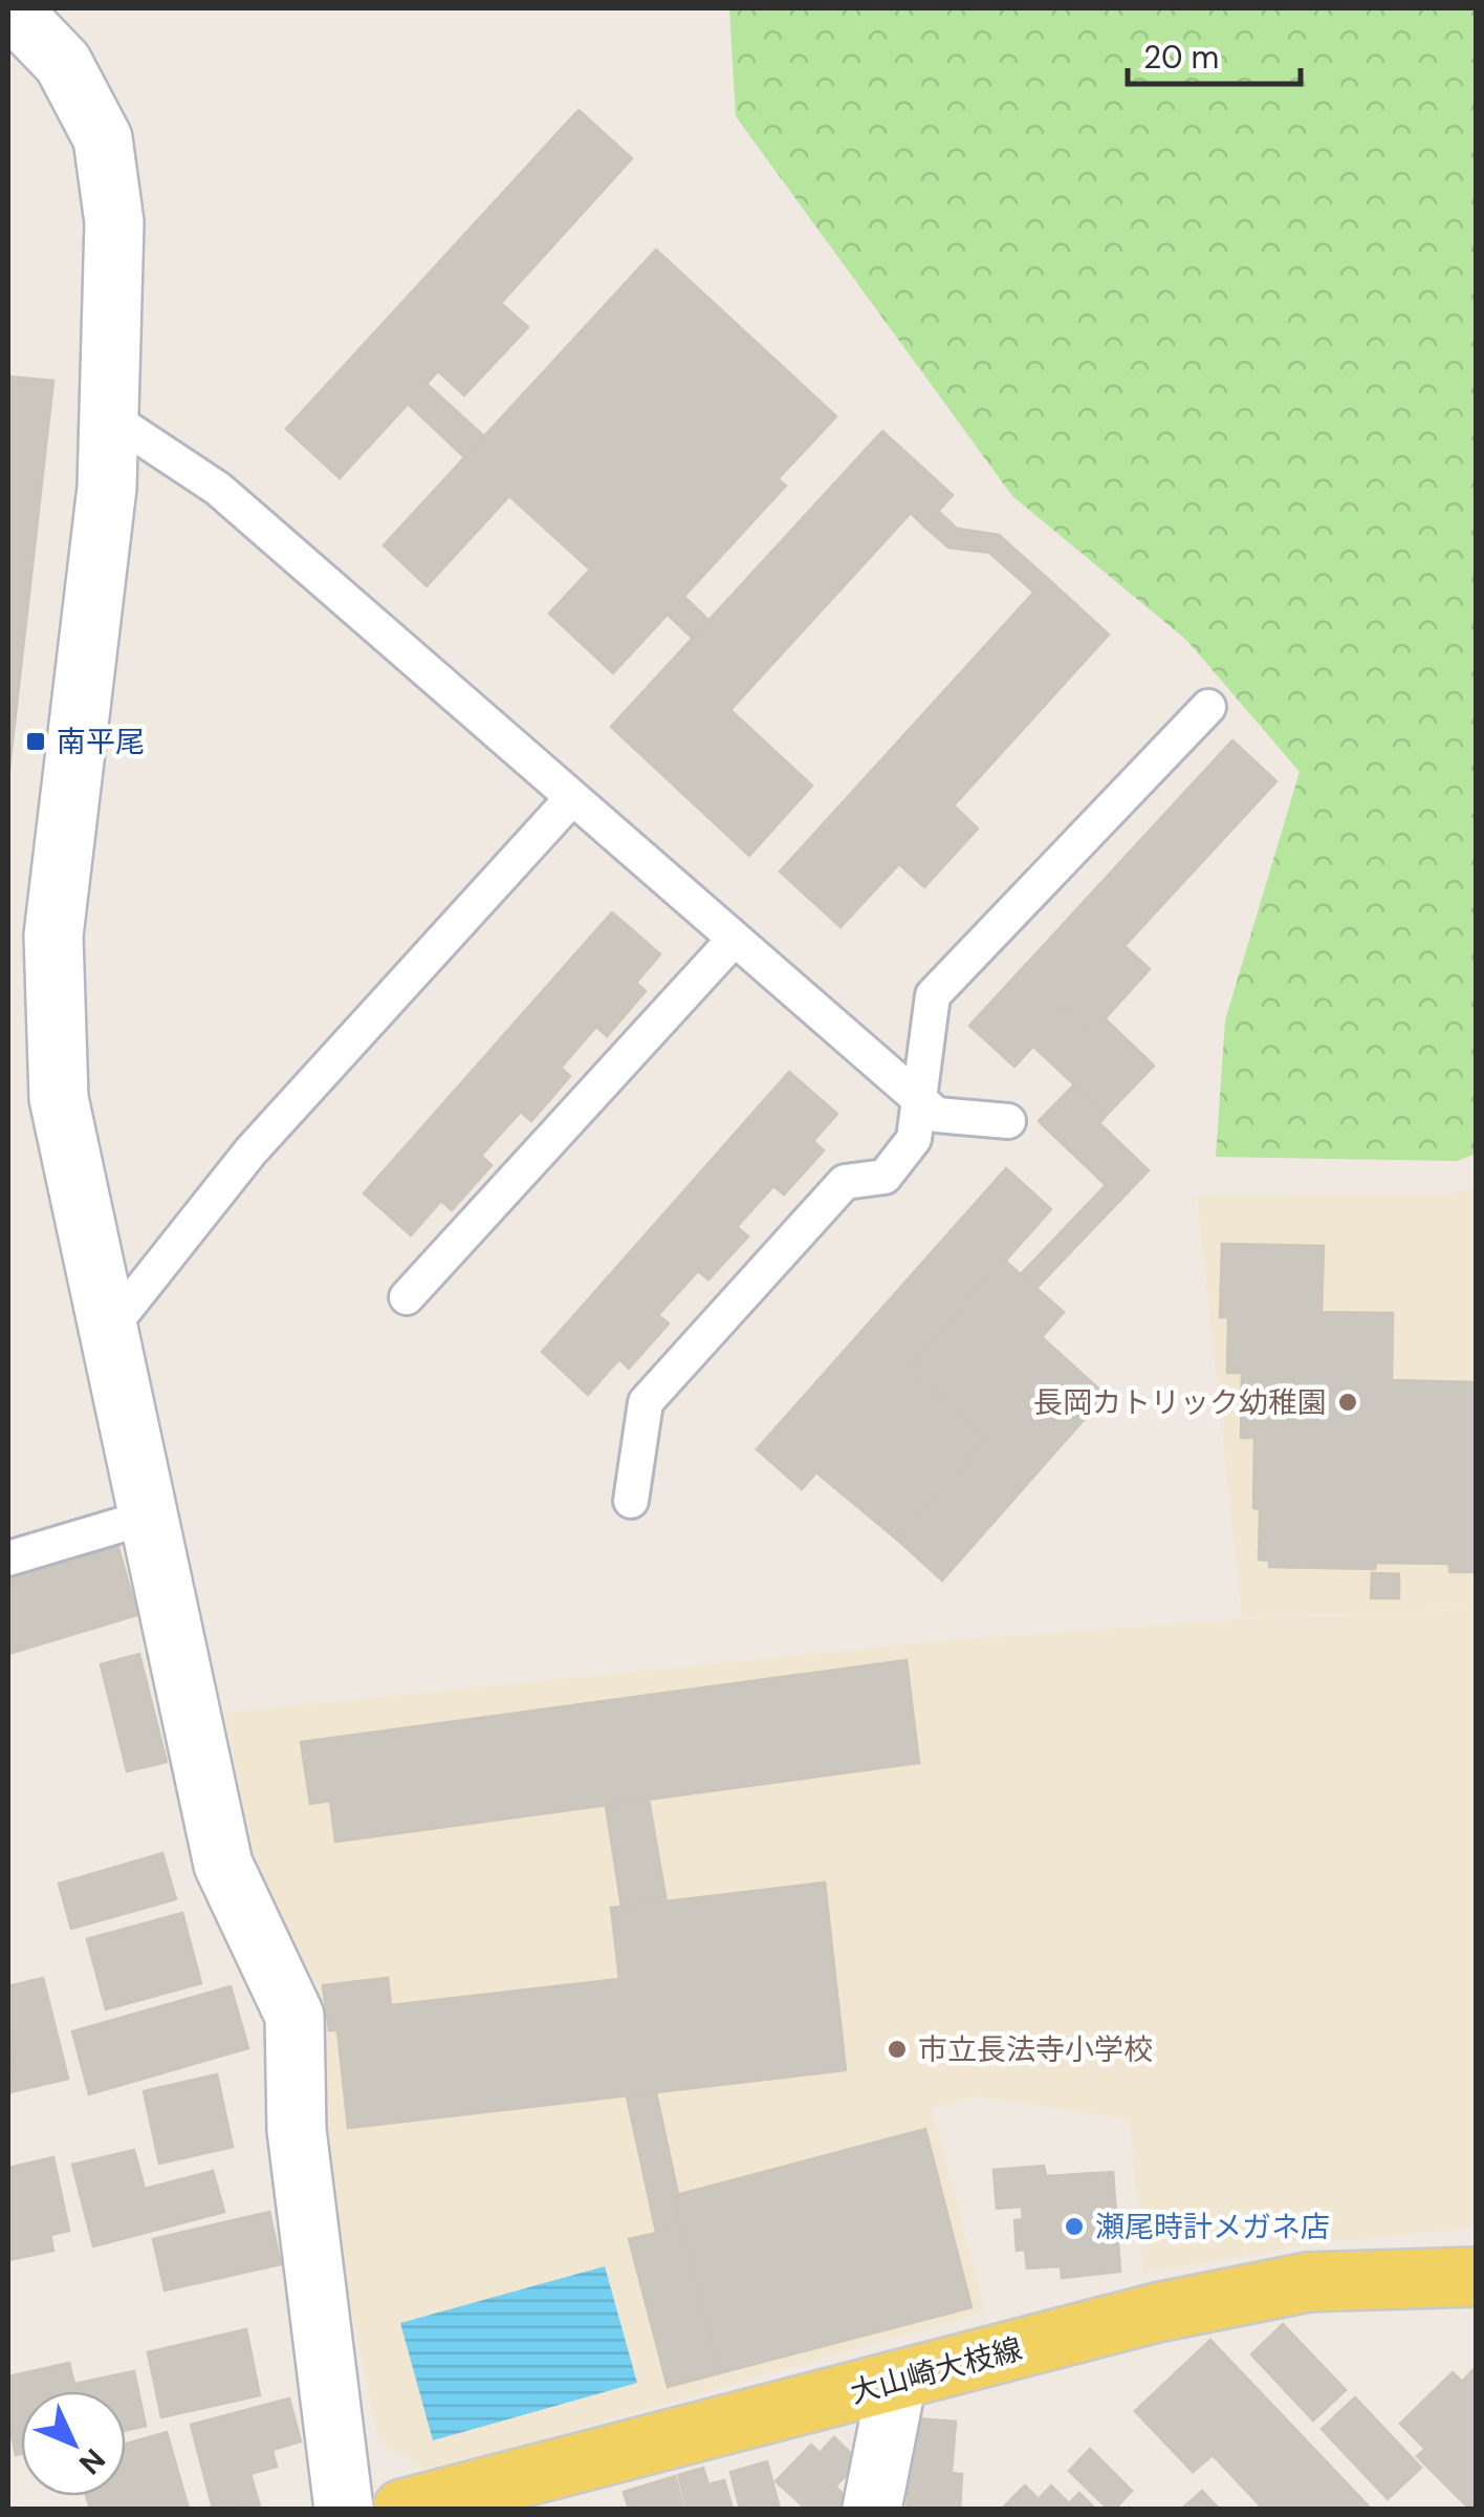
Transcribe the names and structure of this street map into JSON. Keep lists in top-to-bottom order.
{
  "streets": {
    "main road": ["大山崎大枝線"]
  },
  "places": {
    "transit": ["南平尾"],
    "other": ["長岡カトリック幼稚園", "市立長法寺小学校", "瀬尾時計メガネ店"]
  },
  "scale_bar": "20 m",
  "north": "bottom right"
}
